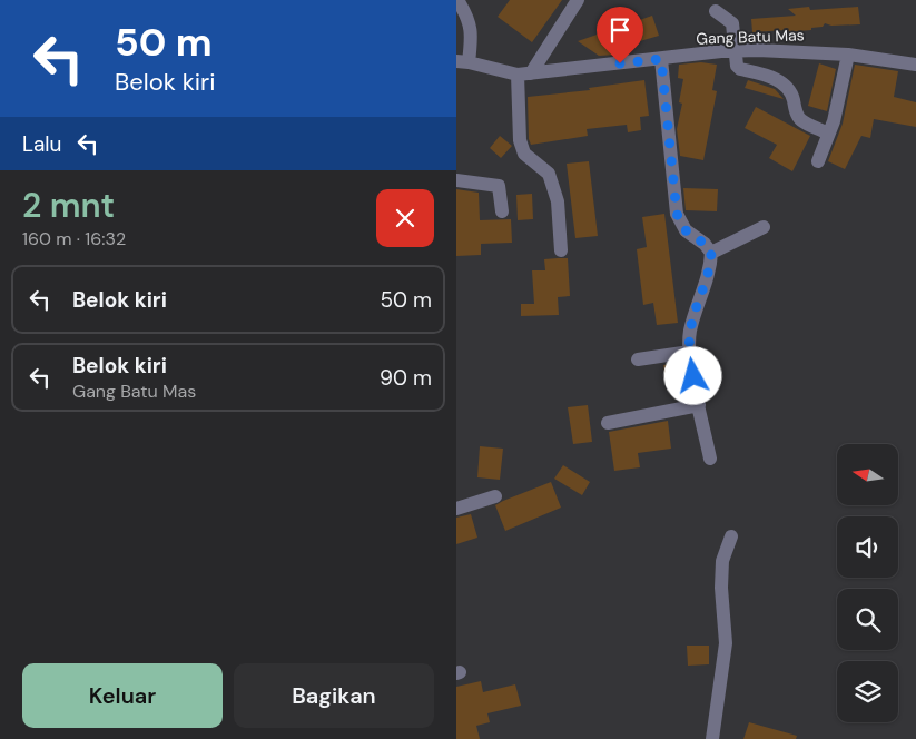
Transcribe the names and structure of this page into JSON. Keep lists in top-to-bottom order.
{
  "streets": {
    "street": ["Gang Batu Mas"]
  },
  "north": "left",
  "page": {
    "turn": ["50 m", "Belok kiri"],
    "then": "Lalu",
    "heading": ["2 mnt", "160 m · 16:32"],
    "list": [
      {
        "name": "Belok kiri",
        "value": "50 m"
      },
      {
        "name": "Belok kiri",
        "note": "Gang Batu Mas",
        "value": "90 m"
      }
    ],
    "buttons": ["Keluar", "Bagikan"]
  }
}
